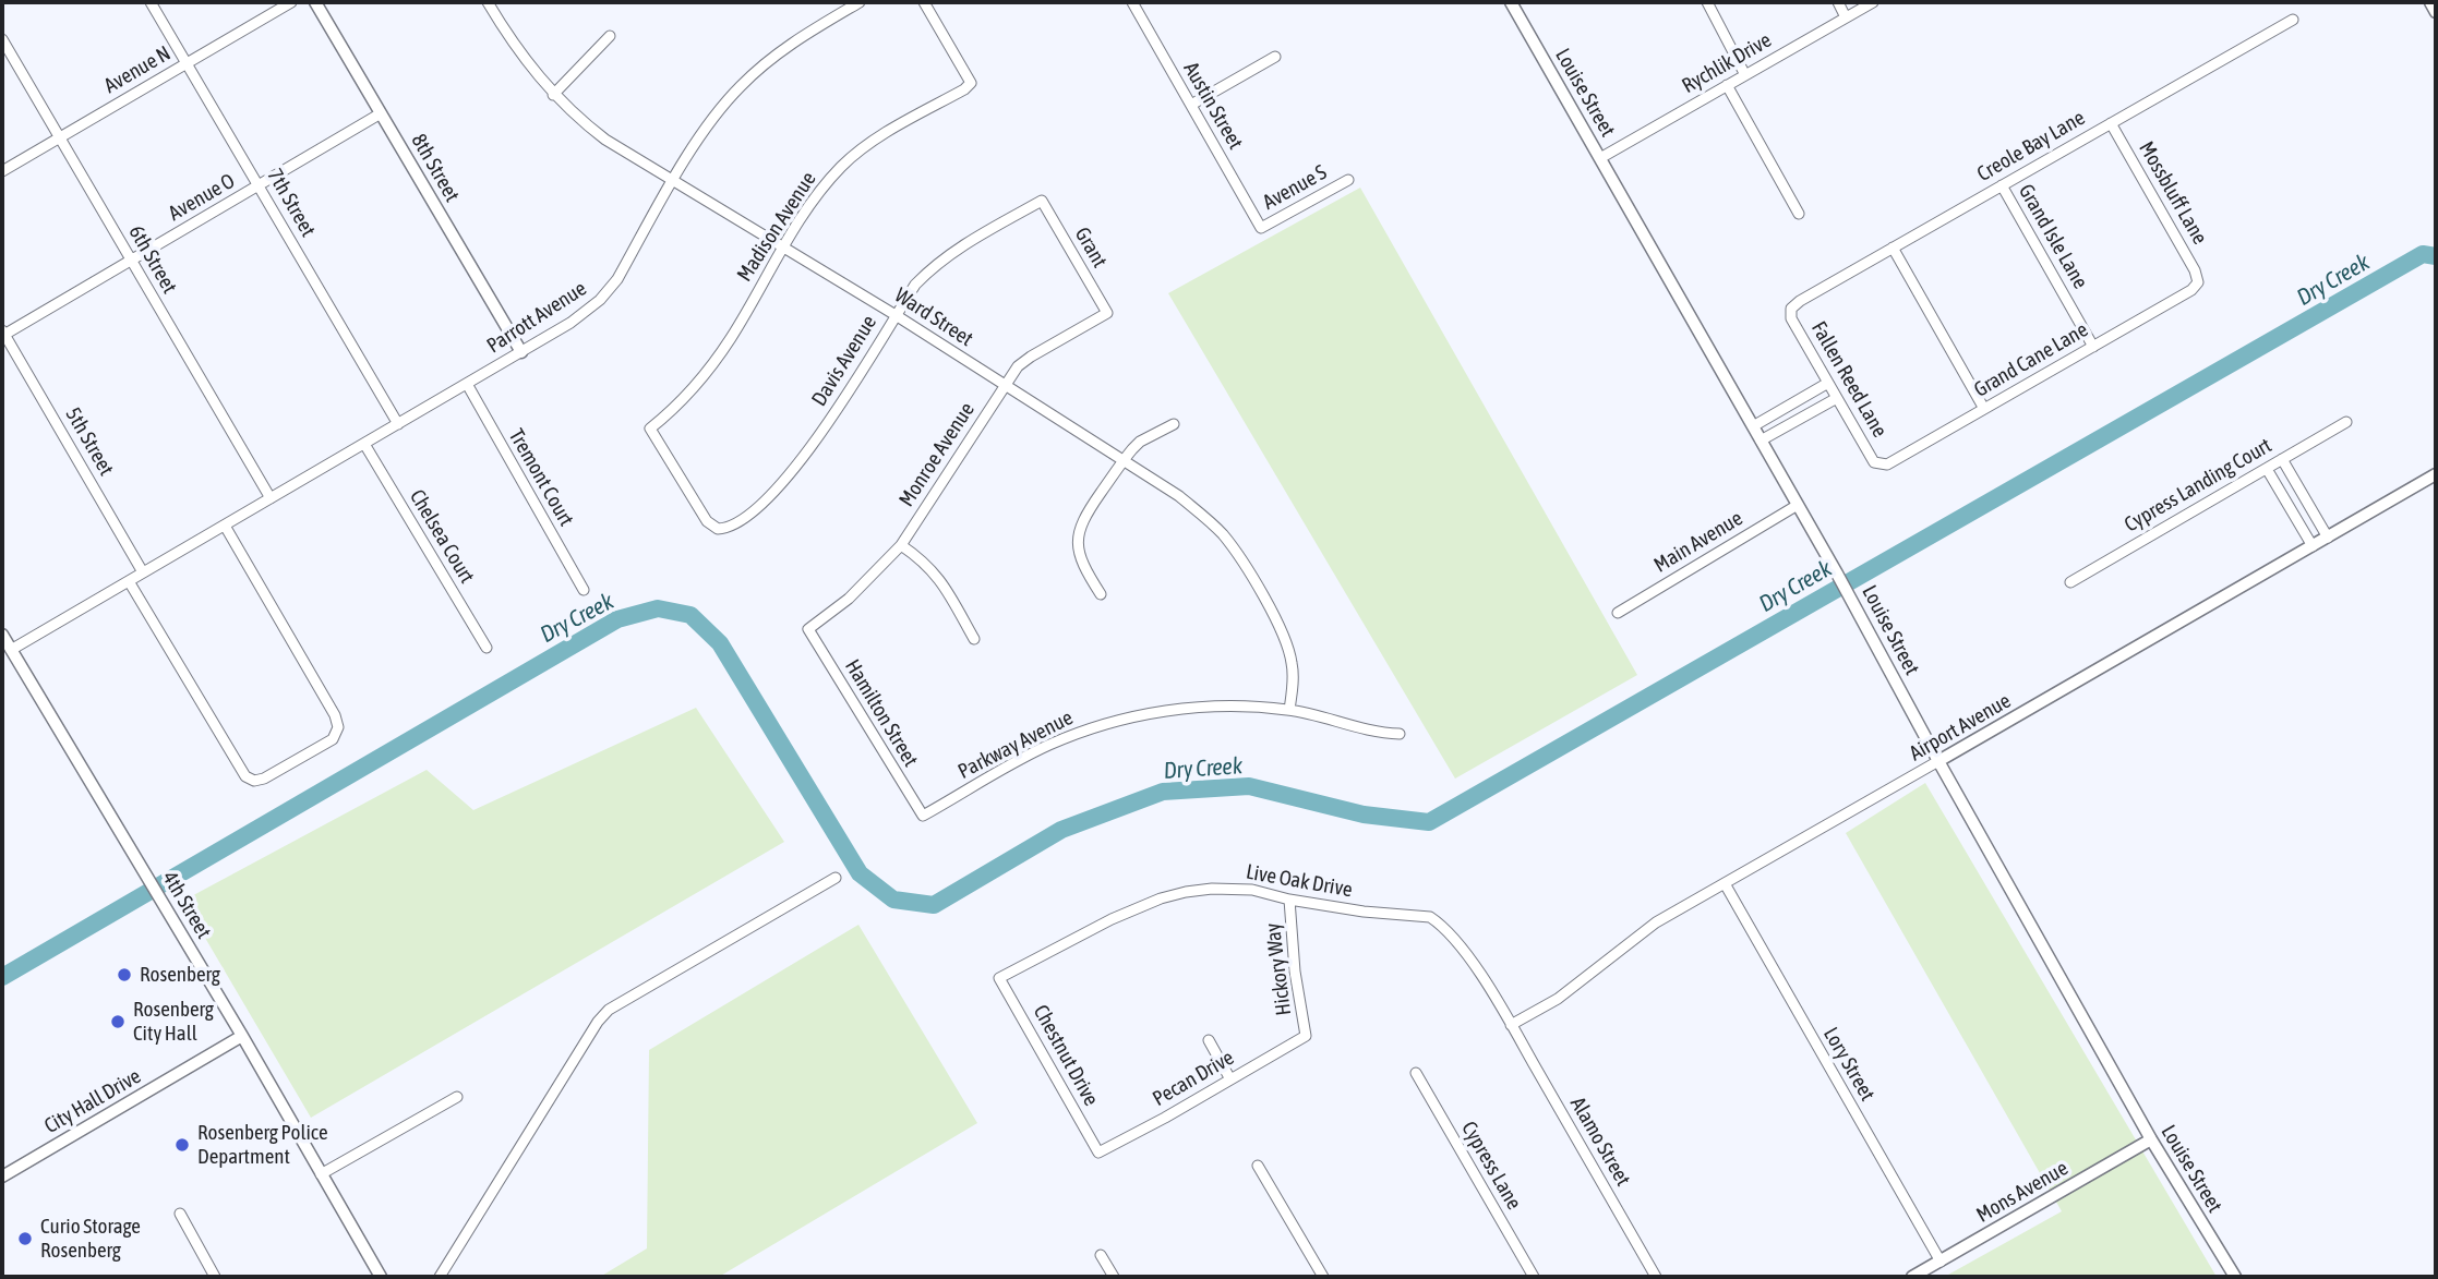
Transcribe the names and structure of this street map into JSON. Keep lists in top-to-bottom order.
{
  "streets": {
    "street": [
      "Rychlik Drive",
      "Avenue N",
      "Louise Street",
      "Austin Street",
      "Creole Bay Lane",
      "8th Street",
      "Avenue S",
      "Mossbluff Lane",
      "Avenue O",
      "7th Street",
      "Madison Avenue",
      "Grand Isle Lane",
      "Grant",
      "6th Street",
      "Parrott Avenue",
      "Ward Street",
      "Grand Cane Lane",
      "Davis Avenue",
      "Fallen Reed Lane",
      "5th Street",
      "Monroe Avenue",
      "Tremont Court",
      "Cypress Landing Court",
      "Chelsea Court",
      "Main Avenue",
      "Hamilton Street",
      "Airport Avenue",
      "Parkway Avenue",
      "Live Oak Drive",
      "4th Street",
      "Hickory Way",
      "Chestnut Drive",
      "Lory Street",
      "Pecan Drive",
      "City Hall Drive",
      "Alamo Street",
      "Cypress Lane",
      "Mons Avenue"
    ]
  },
  "crossings": [
    ["Rychlik Drive", "Louise Street"],
    ["Avenue N", "7th Street"],
    ["Avenue N", "6th Street"],
    ["Louise Street", "Main Avenue"],
    ["Louise Street", "Airport Avenue"],
    ["Louise Street", "Mons Avenue"],
    ["Austin Street", "Avenue S"],
    ["Creole Bay Lane", "Mossbluff Lane"],
    ["Creole Bay Lane", "Grand Isle Lane"],
    ["Creole Bay Lane", "Fallen Reed Lane"],
    ["8th Street", "Avenue O"],
    ["8th Street", "Parrott Avenue"],
    ["Mossbluff Lane", "Grand Cane Lane"],
    ["Avenue O", "7th Street"],
    ["Avenue O", "6th Street"],
    ["Avenue O", "5th Street"],
    ["7th Street", "Parrott Avenue"],
    ["Madison Avenue", "Ward Street"],
    ["Madison Avenue", "Davis Avenue"],
    ["Grand Isle Lane", "Grand Cane Lane"],
    ["Grant", "Davis Avenue"],
    ["Grant", "Monroe Avenue"],
    ["6th Street", "Parrott Avenue"],
    ["Parrott Avenue", "Ward Street"],
    ["Parrott Avenue", "5th Street"],
    ["Parrott Avenue", "Tremont Court"],
    ["Parrott Avenue", "Chelsea Court"],
    ["Parrott Avenue", "4th Street"],
    ["Ward Street", "Davis Avenue"],
    ["Ward Street", "Monroe Avenue"],
    ["Ward Street", "Parkway Avenue"],
    ["Grand Cane Lane", "Fallen Reed Lane"],
    ["Monroe Avenue", "Hamilton Street"],
    ["Hamilton Street", "Parkway Avenue"],
    ["Airport Avenue", "Live Oak Drive"],
    ["Airport Avenue", "Lory Street"],
    ["Airport Avenue", "Alamo Street"],
    ["Live Oak Drive", "Hickory Way"],
    ["Live Oak Drive", "Chestnut Drive"],
    ["Live Oak Drive", "Alamo Street"],
    ["4th Street", "City Hall Drive"],
    ["Hickory Way", "Pecan Drive"],
    ["Chestnut Drive", "Pecan Drive"],
    ["Lory Street", "Mons Avenue"]
  ],
  "water": ["Dry Creek"],
  "places": [
    "Rosenberg",
    "Rosenberg City Hall",
    "Rosenberg Police Department",
    "Curio Storage Rosenberg"
  ]
}
